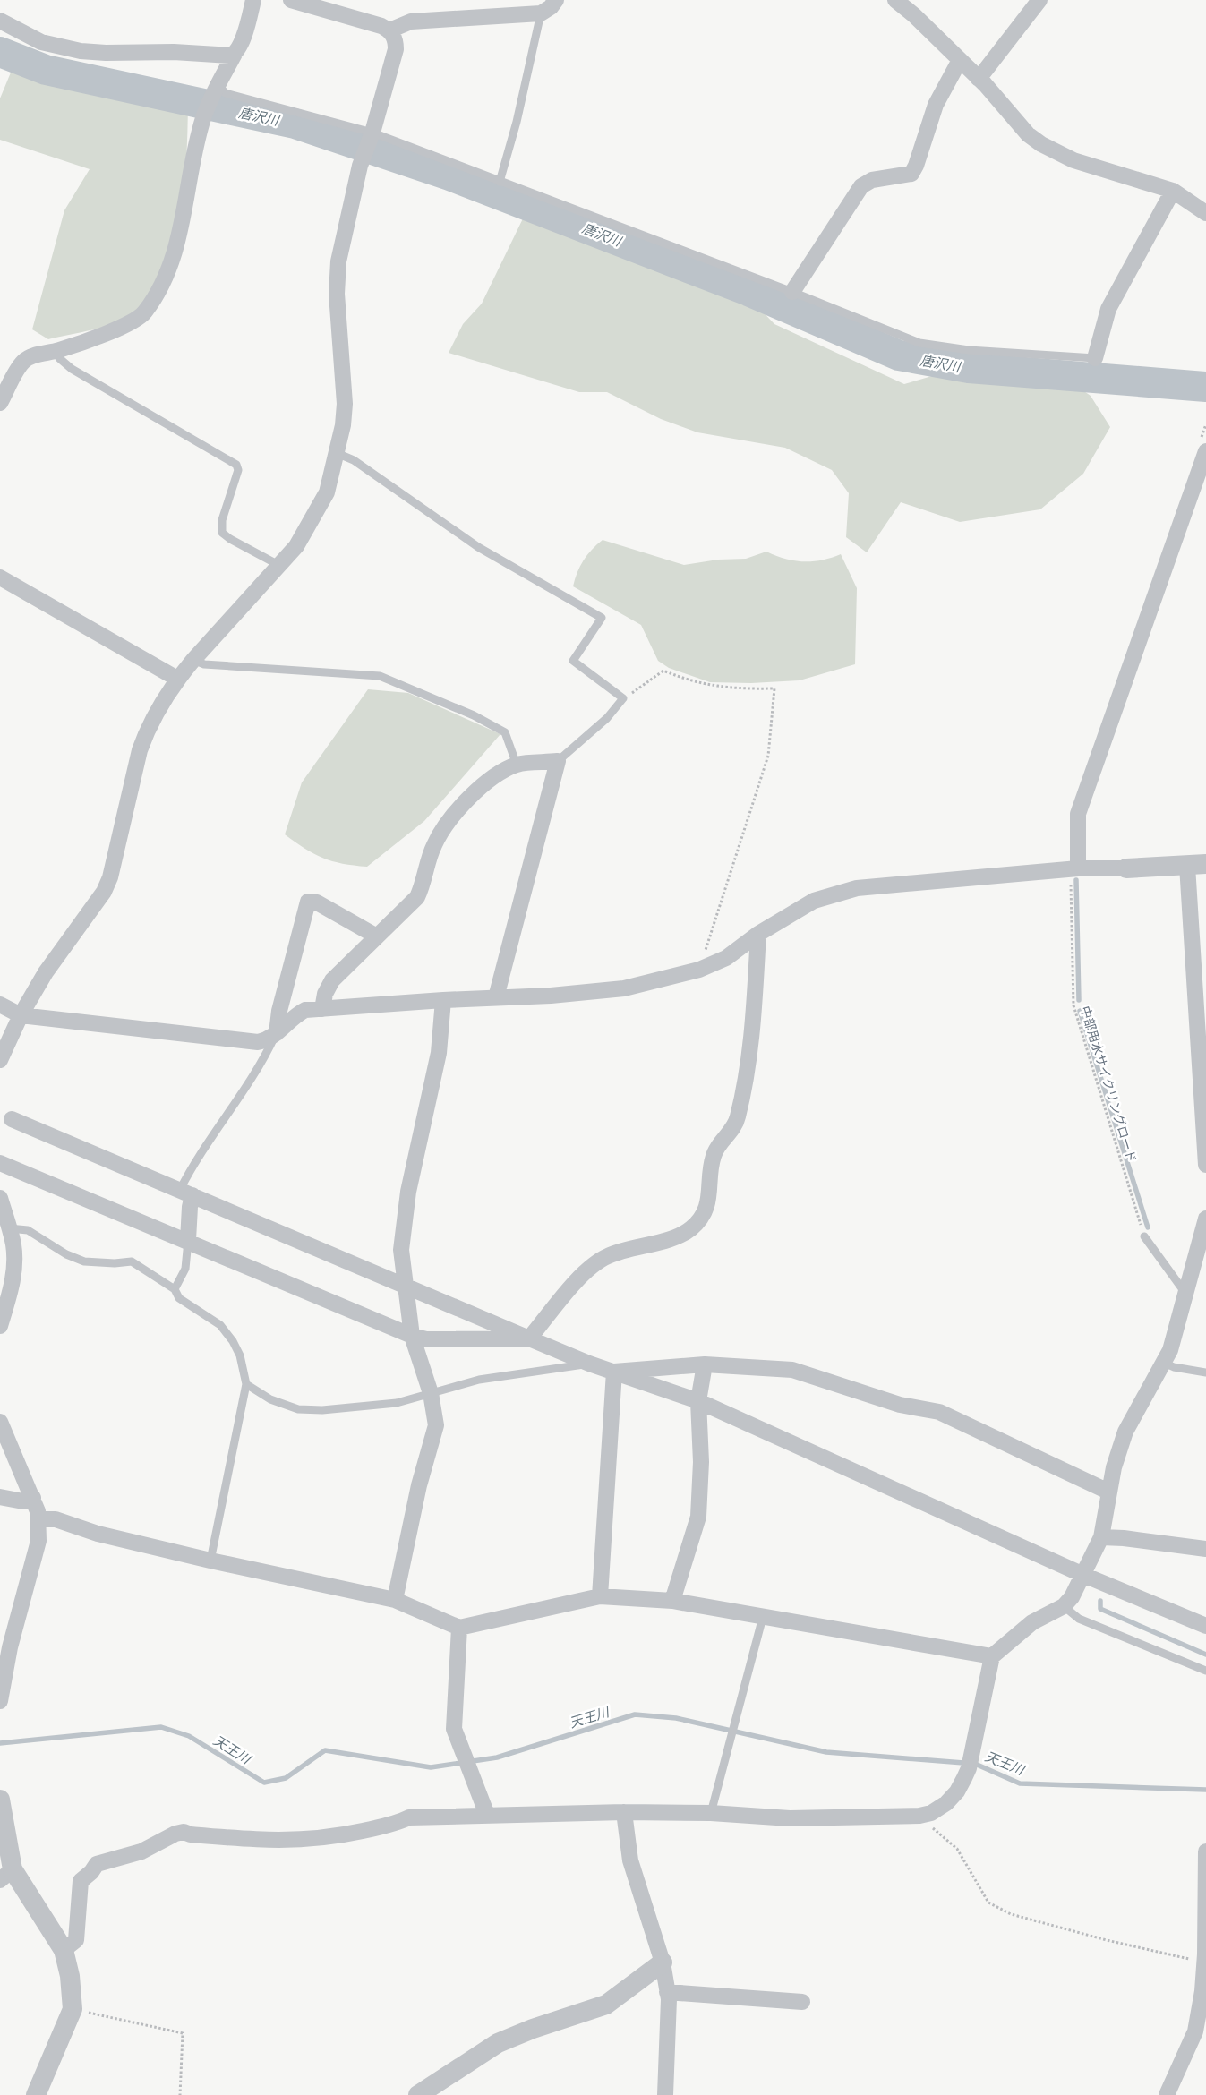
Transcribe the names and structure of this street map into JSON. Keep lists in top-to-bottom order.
{
  "streets": {
    "path": ["中部用水サイクリングロード"]
  },
  "water": ["唐沢川", "天王川"]
}
